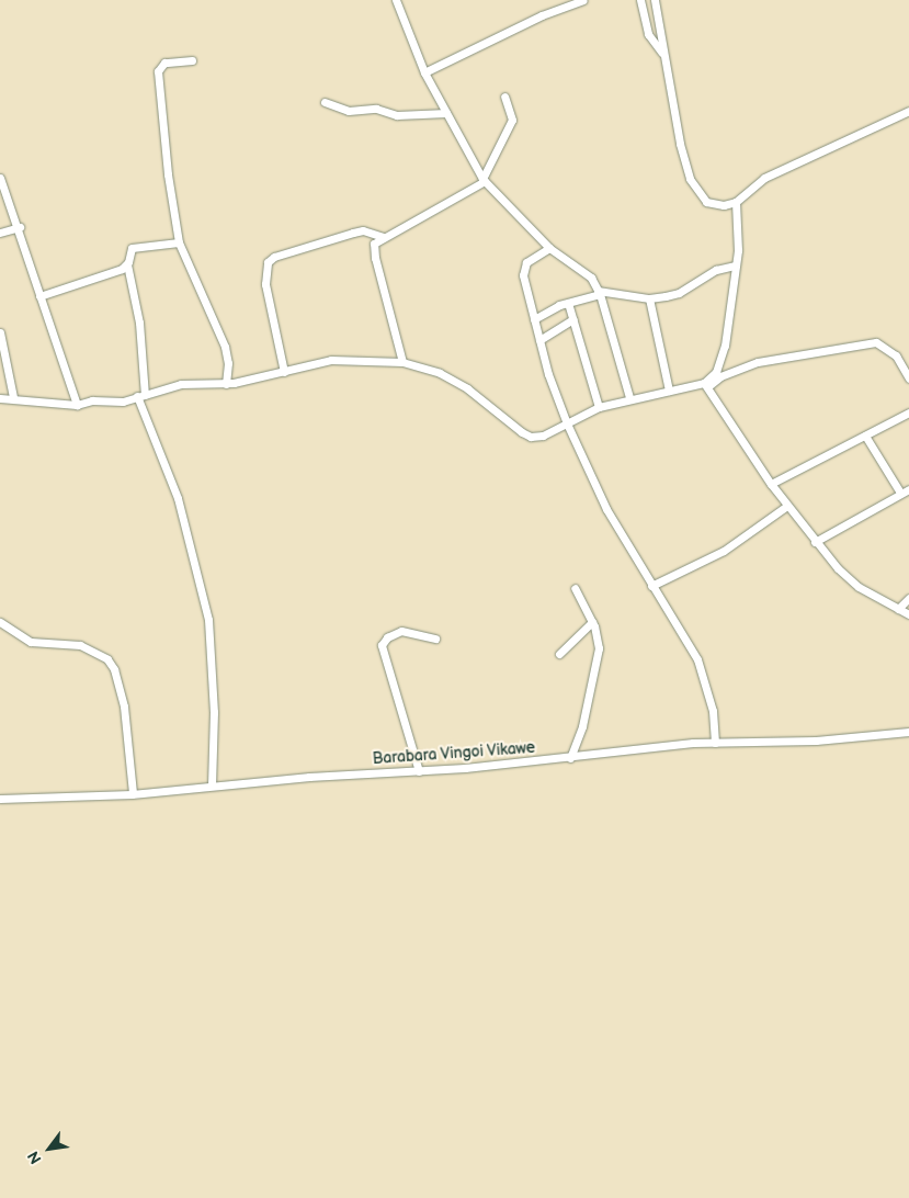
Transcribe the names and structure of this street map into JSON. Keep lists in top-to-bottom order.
{
  "streets": {
    "street": ["Barabara Vingoi Vikawe"]
  },
  "north": "bottom left"
}
